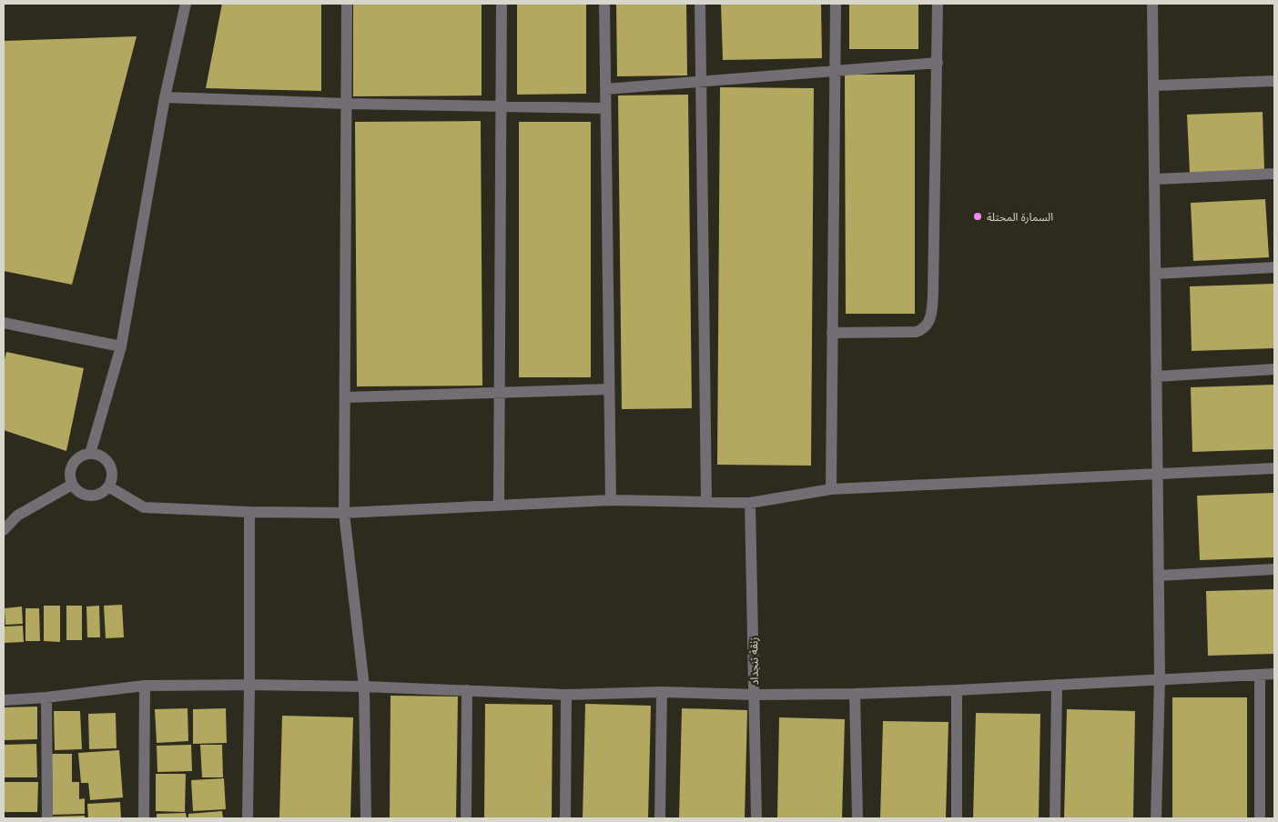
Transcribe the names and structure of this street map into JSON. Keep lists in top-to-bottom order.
{
  "streets": {
    "street": ["زنقة تنجداد"]
  },
  "places": ["السمارة المحتلة"]
}
